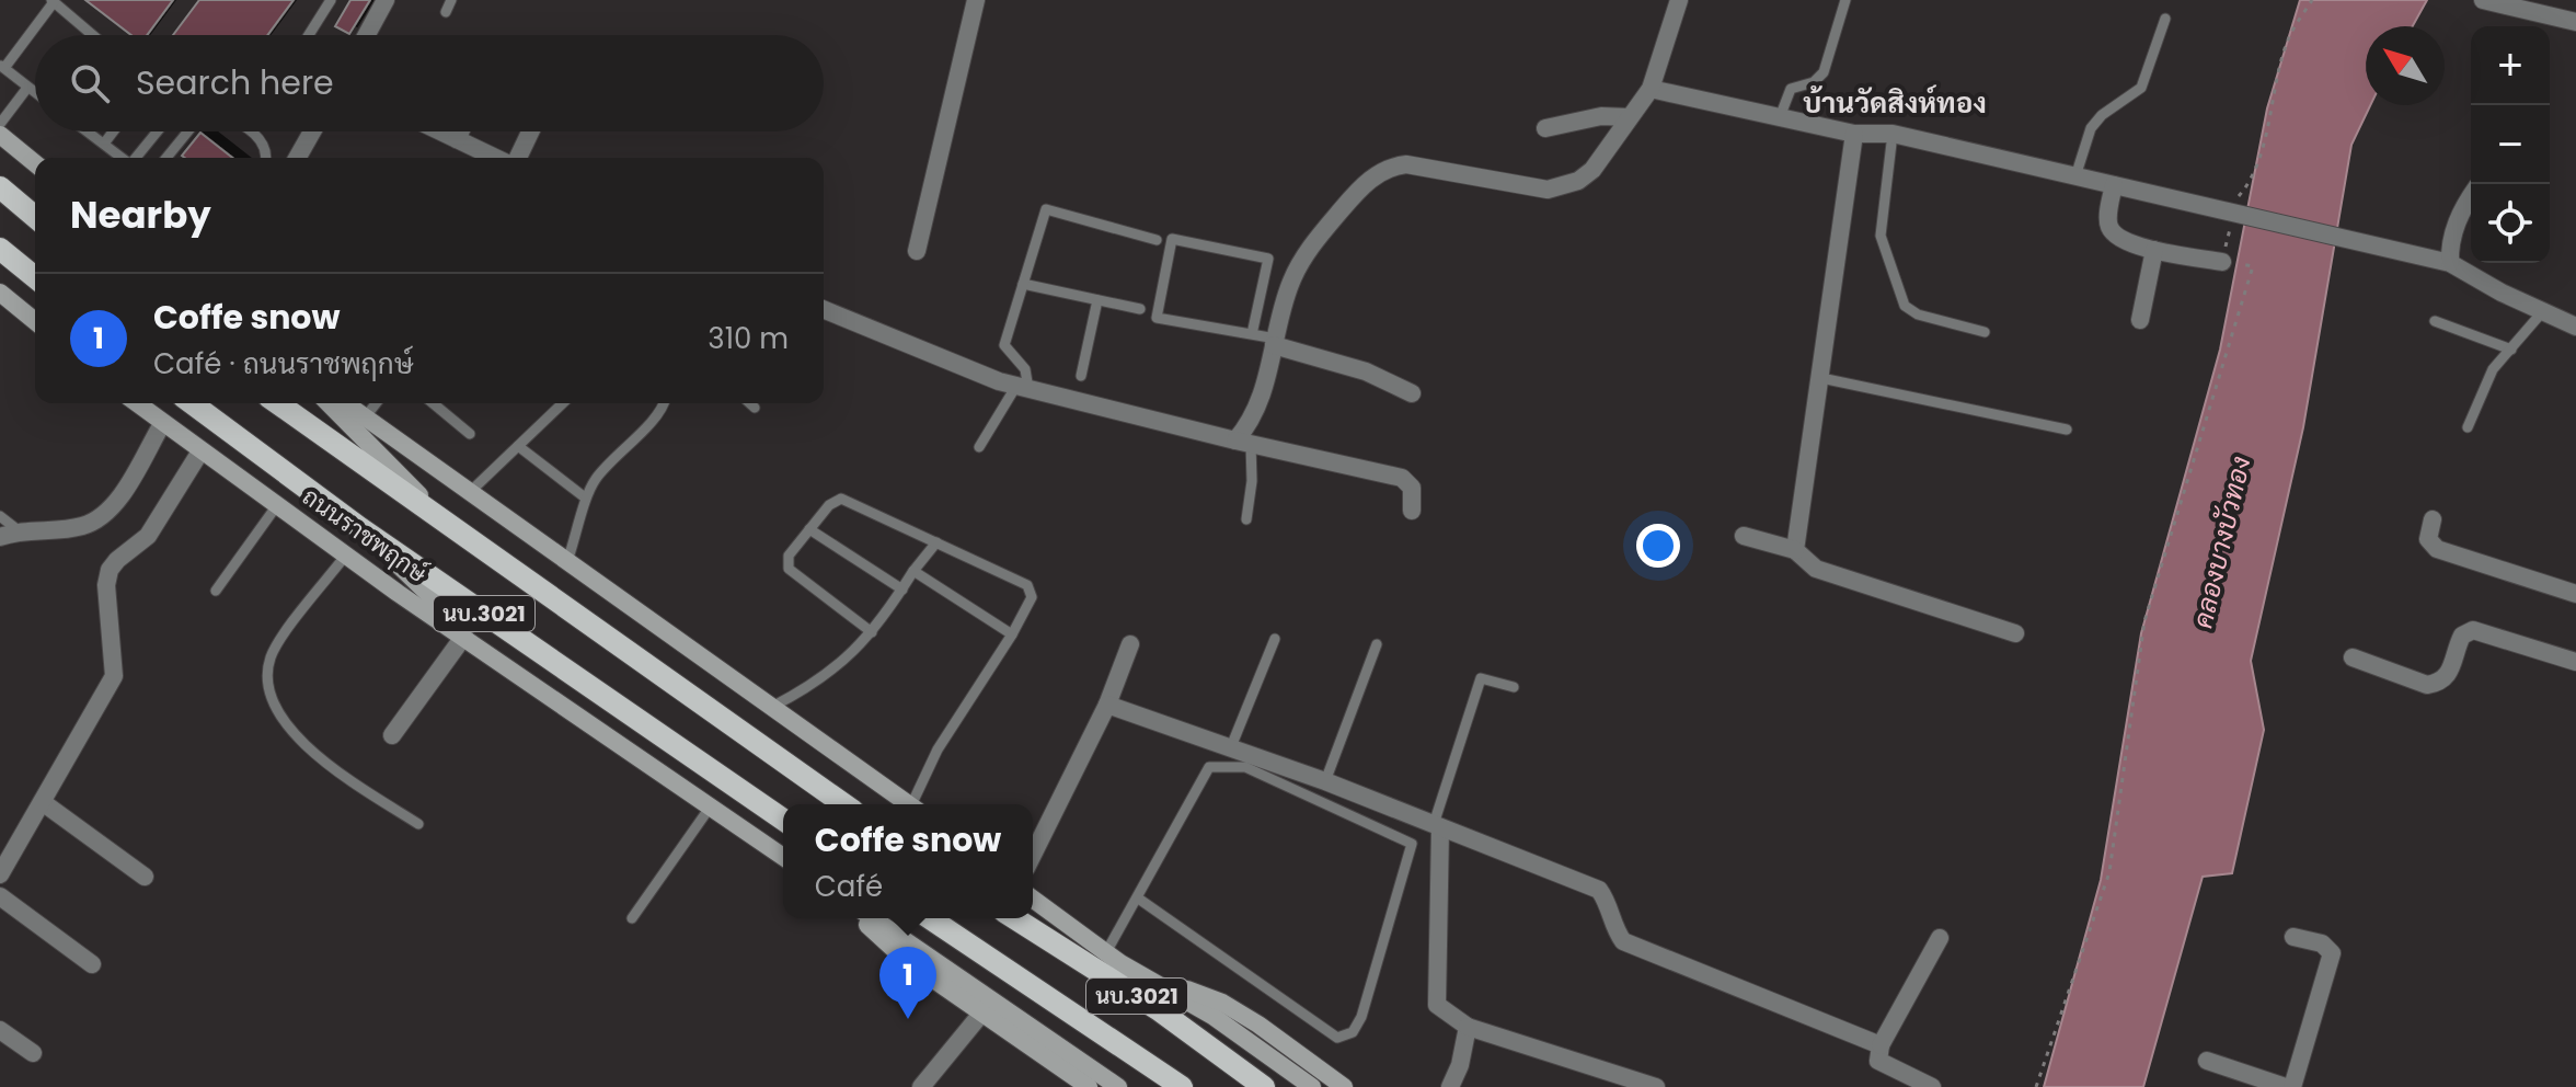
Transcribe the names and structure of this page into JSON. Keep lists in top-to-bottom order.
{
  "streets": {
    "main road": ["ถนนราชพฤกษ์", "นบ.3021"]
  },
  "districts": ["บ้านวัดสิงห์ทอง"],
  "water": ["คลองบางบัวทอง"],
  "north": "top left",
  "page": {
    "map_buttons": ["+", "−"],
    "search": "Search here",
    "heading": "Nearby",
    "list": [
      {
        "mark": "1",
        "name": "Coffe snow",
        "note": "Café · ถนนราชพฤกษ์",
        "value": "310 m"
      }
    ],
    "popup": ["Coffe snow", "Café"],
    "pins": "1"
  }
}
